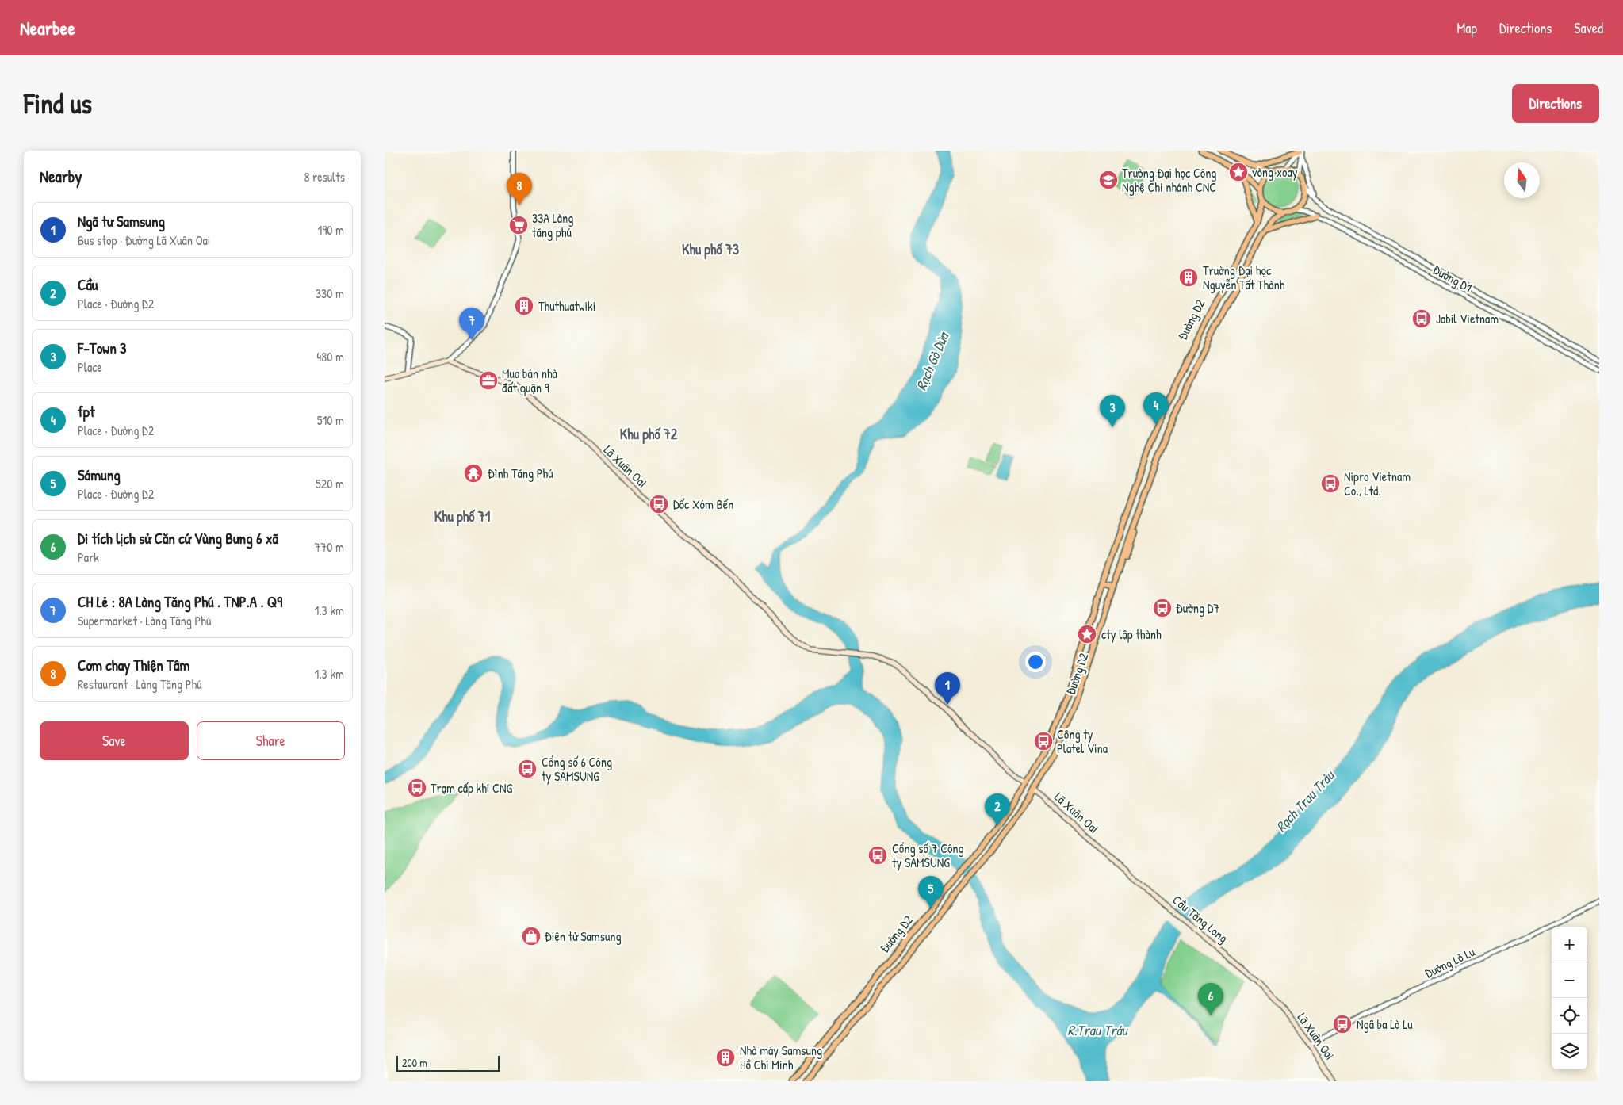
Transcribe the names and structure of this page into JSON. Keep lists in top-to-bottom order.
{
  "streets": {
    "main road": ["Đường D2", "Lã Xuân Oai", "Cầu Tăng Long"],
    "street": ["Đường D1", "Đường Lò Lu"]
  },
  "crossings": [
    ["Đường D1", "Đường D2"],
    ["Đường D2", "Lã Xuân Oai"],
    ["Lã Xuân Oai", "Cầu Tăng Long"],
    ["Lã Xuân Oai", "Đường Lò Lu"]
  ],
  "districts": ["Khu phố 73", "Khu phố 72", "Khu phố 71"],
  "water": ["Rạch Gò Dừa", "Rạch Trau Trảu", "R.Trau Trảu"],
  "places": {
    "place": ["vòng xoay", "cty lập thành"],
    "school or university": ["Trường Đại học Công Nghệ Chi nhánh CNC"],
    "supermarket": ["33A Làng tăng phú"],
    "building": ["Trường Đại học Nguyễn Tất Thành", "Thuthuatwiki", "Nhà máy Samsung Hồ Chí Minh"],
    "bus stop": [
      "Jabil Vietnam",
      "Nipro Vietnam Co., Ltd.",
      "Dốc Xóm Bến",
      "Đường D7",
      "Công ty Platel Vina",
      "Cổng số 6 Công ty SAMSUNG",
      "Trạm cấp khí CNG",
      "Cổng số 7 Công ty SAMSUNG",
      "Ngã ba Lò Lu"
    ],
    "office": ["Mua bán nhà đất quận 9"],
    "temple": ["Đình Tăng Phú"],
    "shop": ["Điện tử Samsung"]
  },
  "scale_bar": "200 m",
  "north": "top",
  "page": {
    "header": "Nearbee",
    "nav": ["Map", "Directions", "Saved"],
    "buttons": [
      "Directions",
      ["Save", "Share"]
    ],
    "title": "Find us",
    "heading": ["Nearby", "8 results"],
    "pins": [
      "8",
      "7",
      "4",
      "3",
      "1",
      "2",
      "5",
      "6"
    ],
    "list": [
      {
        "mark": "1",
        "name": "Ngã tư Samsung",
        "note": "Bus stop · Đường Lã Xuân Oai",
        "value": "190 m"
      },
      {
        "mark": "2",
        "name": "Cầu",
        "note": "Place · Đường D2",
        "value": "330 m"
      },
      {
        "mark": "3",
        "name": "F-Town 3",
        "note": "Place",
        "value": "480 m"
      },
      {
        "mark": "4",
        "name": "fpt",
        "note": "Place · Đường D2",
        "value": "510 m"
      },
      {
        "mark": "5",
        "name": "Sámung",
        "note": "Place · Đường D2",
        "value": "520 m"
      },
      {
        "mark": "6",
        "name": "Di tích lịch sử Căn cứ Vùng Bưng 6 xã",
        "note": "Park",
        "value": "770 m"
      },
      {
        "mark": "7",
        "name": "CH Lẻ : 8A Làng Tăng Phú . TNP.A . Q9",
        "note": "Supermarket · Làng Tăng Phú",
        "value": "1.3 km"
      },
      {
        "mark": "8",
        "name": "Cơm chay Thiện Tâm",
        "note": "Restaurant · Làng Tăng Phú",
        "value": "1.3 km"
      }
    ],
    "map_buttons": ["+", "−"],
    "scale": "200 m"
  }
}
